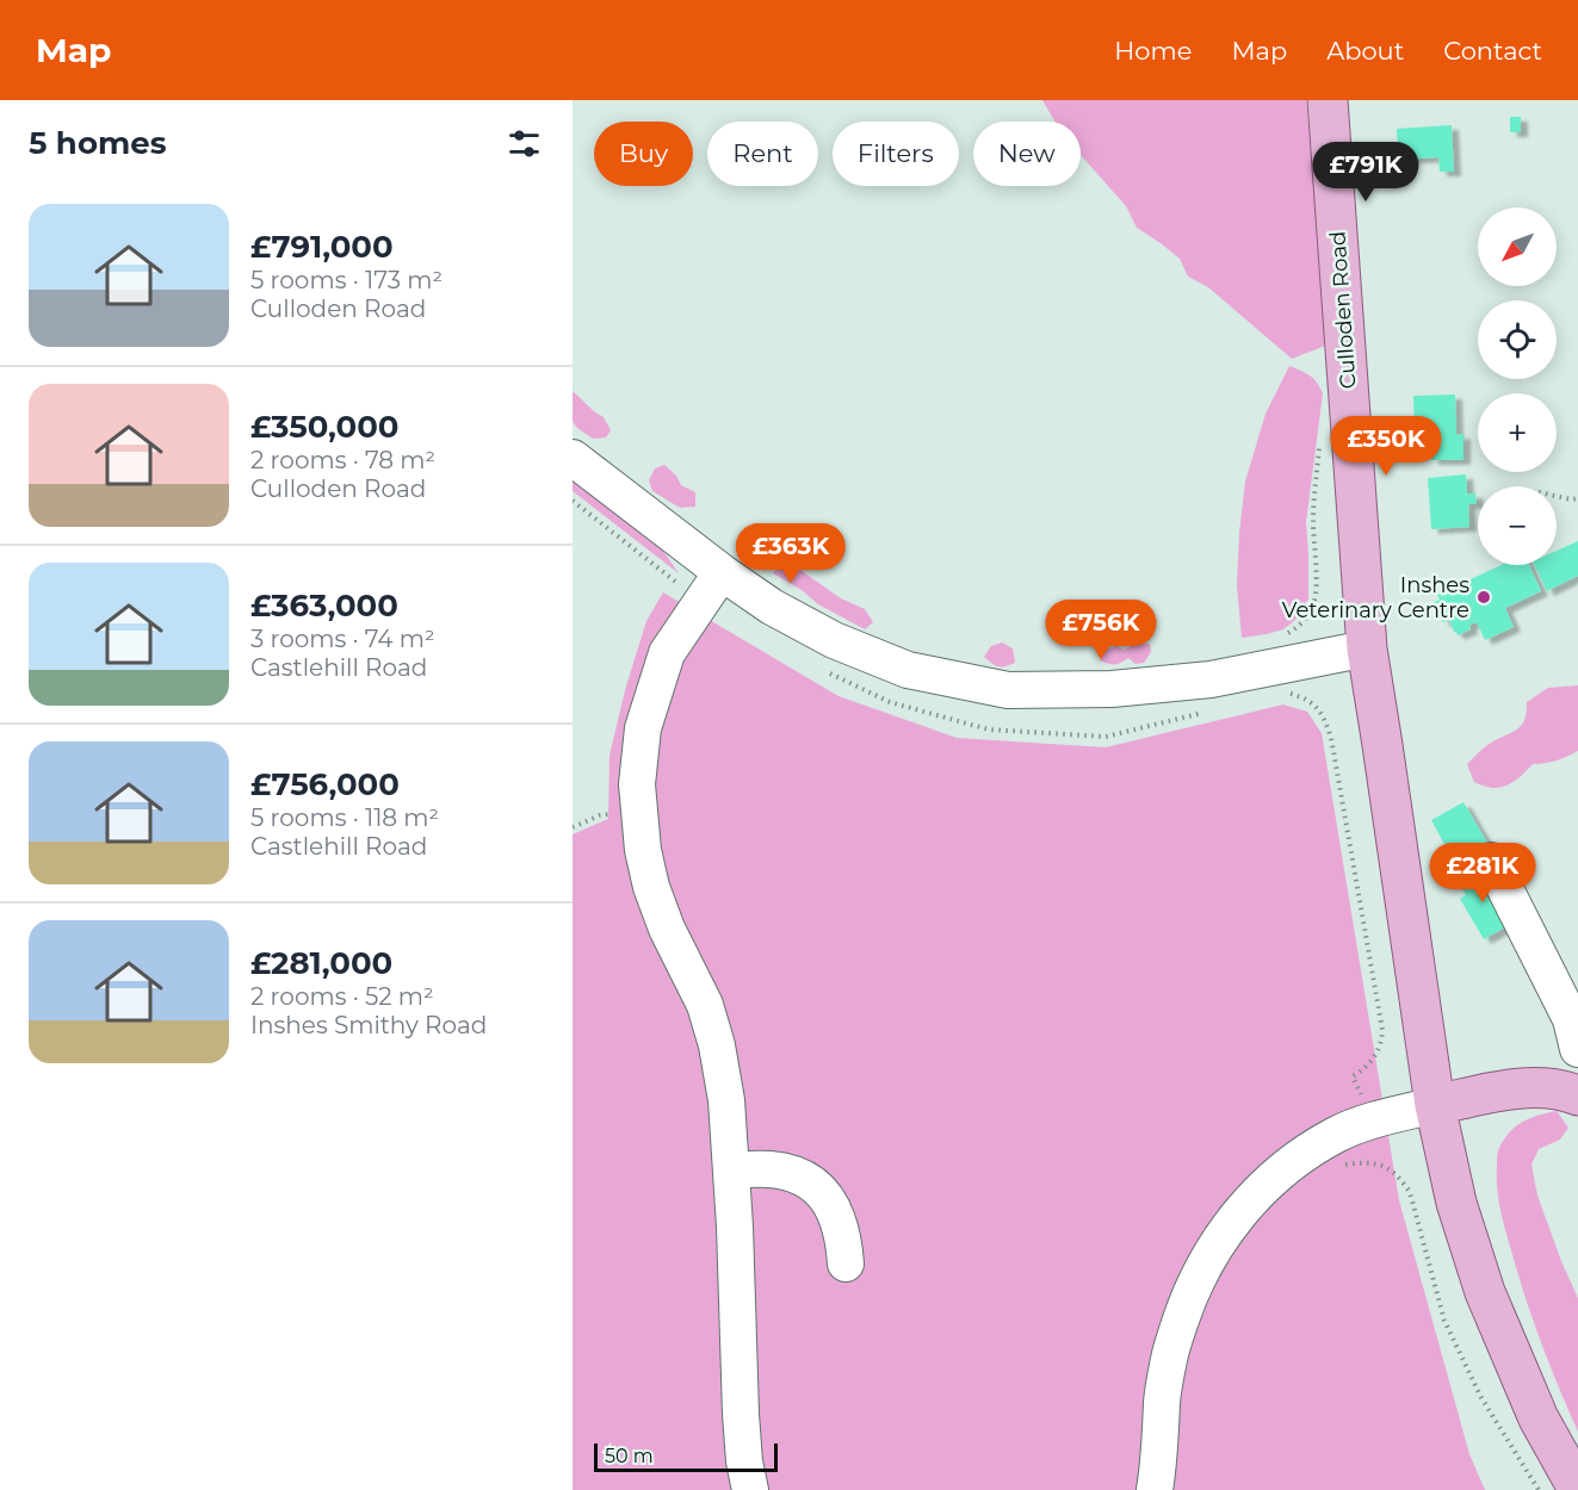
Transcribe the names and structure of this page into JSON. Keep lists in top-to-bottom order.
{
  "streets": {
    "main road": ["Culloden Road"]
  },
  "places": ["Inshes Veterinary Centre"],
  "scale_bar": "50 m",
  "north": "bottom left",
  "page": {
    "header": "Map",
    "nav": [
      "Home",
      "Map",
      "About",
      "Contact"
    ],
    "heading": "5 homes",
    "chip": [
      "Buy",
      "Rent",
      "Filters",
      "New"
    ],
    "price": [
      "£791K",
      "£350K",
      "£363K",
      "£756K",
      "£281K"
    ],
    "list": [
      {
        "name": "£791,000",
        "note": "5 rooms · 173 m² · Culloden Road"
      },
      {
        "name": "£350,000",
        "note": "2 rooms · 78 m² · Culloden Road"
      },
      {
        "name": "£363,000",
        "note": "3 rooms · 74 m² · Castlehill Road"
      },
      {
        "name": "£756,000",
        "note": "5 rooms · 118 m² · Castlehill Road"
      },
      {
        "name": "£281,000",
        "note": "2 rooms · 52 m² · Inshes Smithy Road"
      }
    ],
    "map_buttons": ["+", "−"],
    "scale": "50 m"
  }
}
